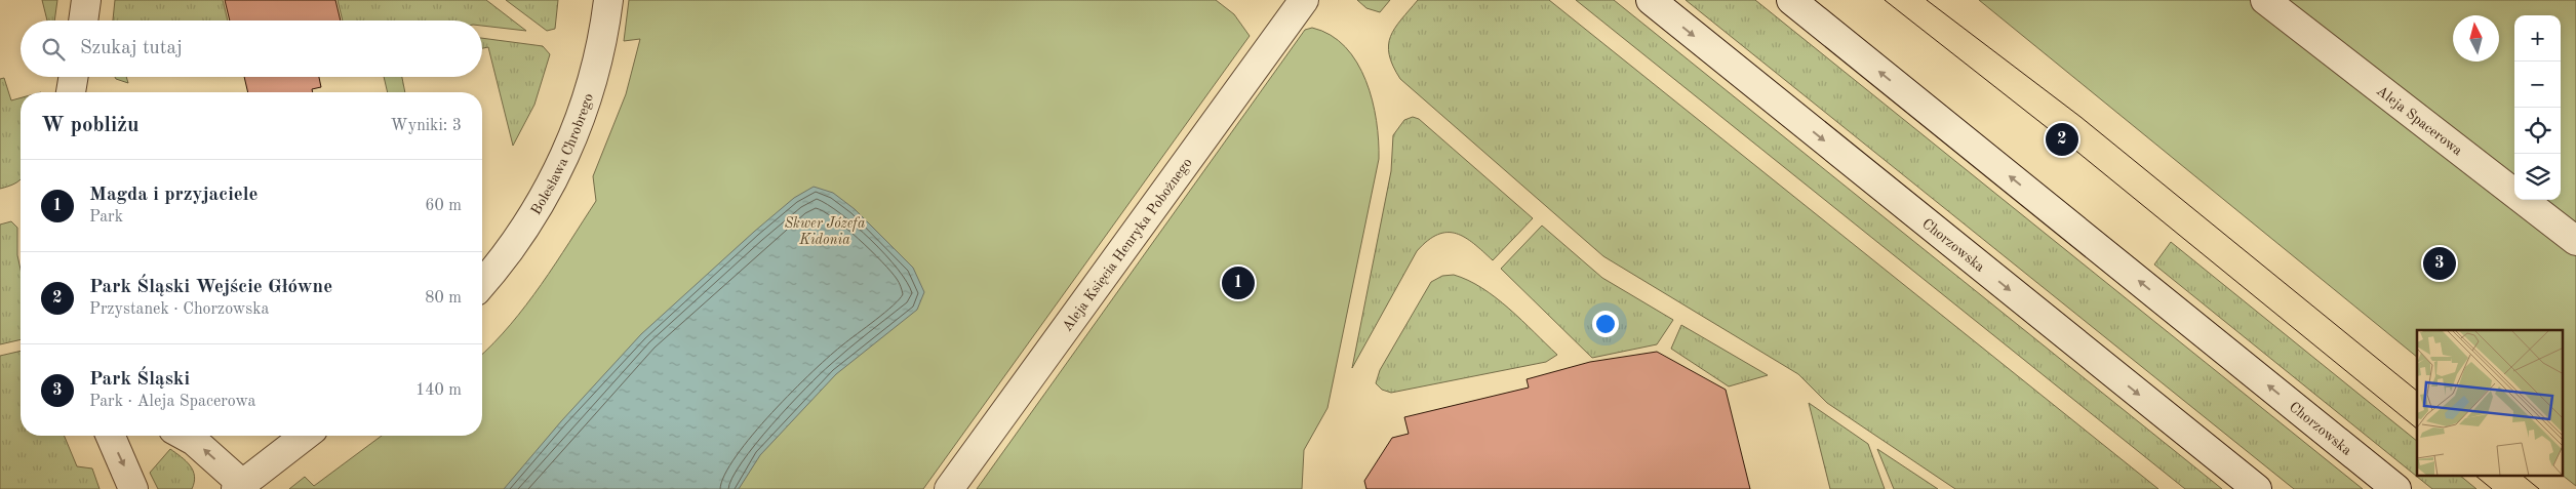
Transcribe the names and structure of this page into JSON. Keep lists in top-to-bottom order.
{
  "streets": {
    "street": [
      "Aleja Spacerowa",
      "Bolesława Chrobrego",
      "Aleja Księcia Henryka Pobożnego",
      "Chorzowska"
    ]
  },
  "parks": ["Skwer Józefa Kidonia"],
  "north": "top",
  "page": {
    "map_buttons": ["+", "−"],
    "search": "Szukaj tutaj",
    "heading": ["W pobliżu", "Wyniki: 3"],
    "pins": ["2", "3", "1"],
    "list": [
      {
        "mark": "1",
        "name": "Magda i przyjaciele",
        "note": "Park",
        "value": "60 m"
      },
      {
        "mark": "2",
        "name": "Park Śląski Wejście Główne",
        "note": "Przystanek · Chorzowska",
        "value": "80 m"
      },
      {
        "mark": "3",
        "name": "Park Śląski",
        "note": "Park · Aleja Spacerowa",
        "value": "140 m"
      }
    ]
  }
}
